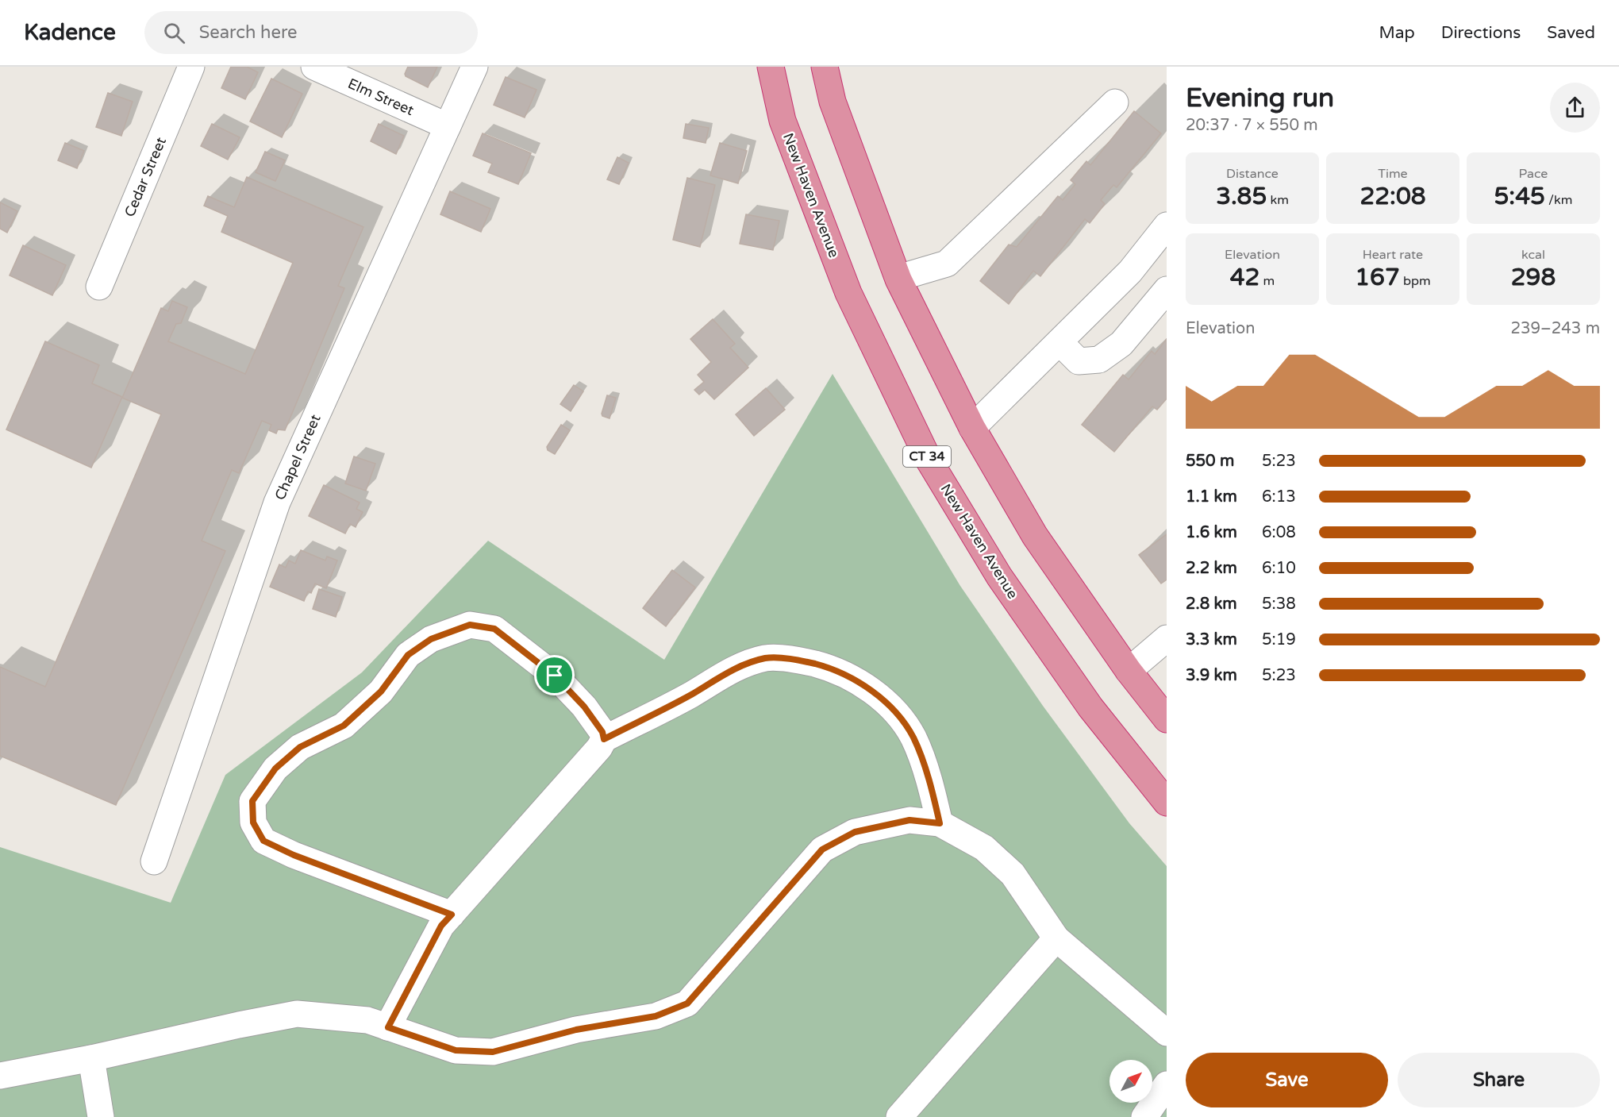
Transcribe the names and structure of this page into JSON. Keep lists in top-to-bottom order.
{
  "streets": {
    "highway": ["New Haven Avenue", "CT 34"],
    "street": ["Elm Street", "Cedar Street", "Chapel Street"]
  },
  "crossings": [
    ["Elm Street", "Chapel Street"]
  ],
  "north": "top right",
  "page": {
    "header": "Kadence",
    "search": "Search here",
    "nav": ["Map", "Directions", "Saved"],
    "heading": ["Evening run", "20:37 · 7 × 550 m"],
    "stats": [
      ["Distance", "3.85 km"],
      ["Time", "22:08"],
      ["Pace", "5:45 /km"],
      ["Elevation", "42 m"],
      ["Heart rate", "167 bpm"],
      ["kcal", "298"]
    ],
    "chart": ["Elevation", "239–243 m"],
    "list": [
      {
        "name": "550 m",
        "note": "5:23"
      },
      {
        "name": "1.1 km",
        "note": "6:13"
      },
      {
        "name": "1.6 km",
        "note": "6:08"
      },
      {
        "name": "2.2 km",
        "note": "6:10"
      },
      {
        "name": "2.8 km",
        "note": "5:38"
      },
      {
        "name": "3.3 km",
        "note": "5:19"
      },
      {
        "name": "3.9 km",
        "note": "5:23"
      }
    ],
    "buttons": ["Save", "Share"]
  }
}
